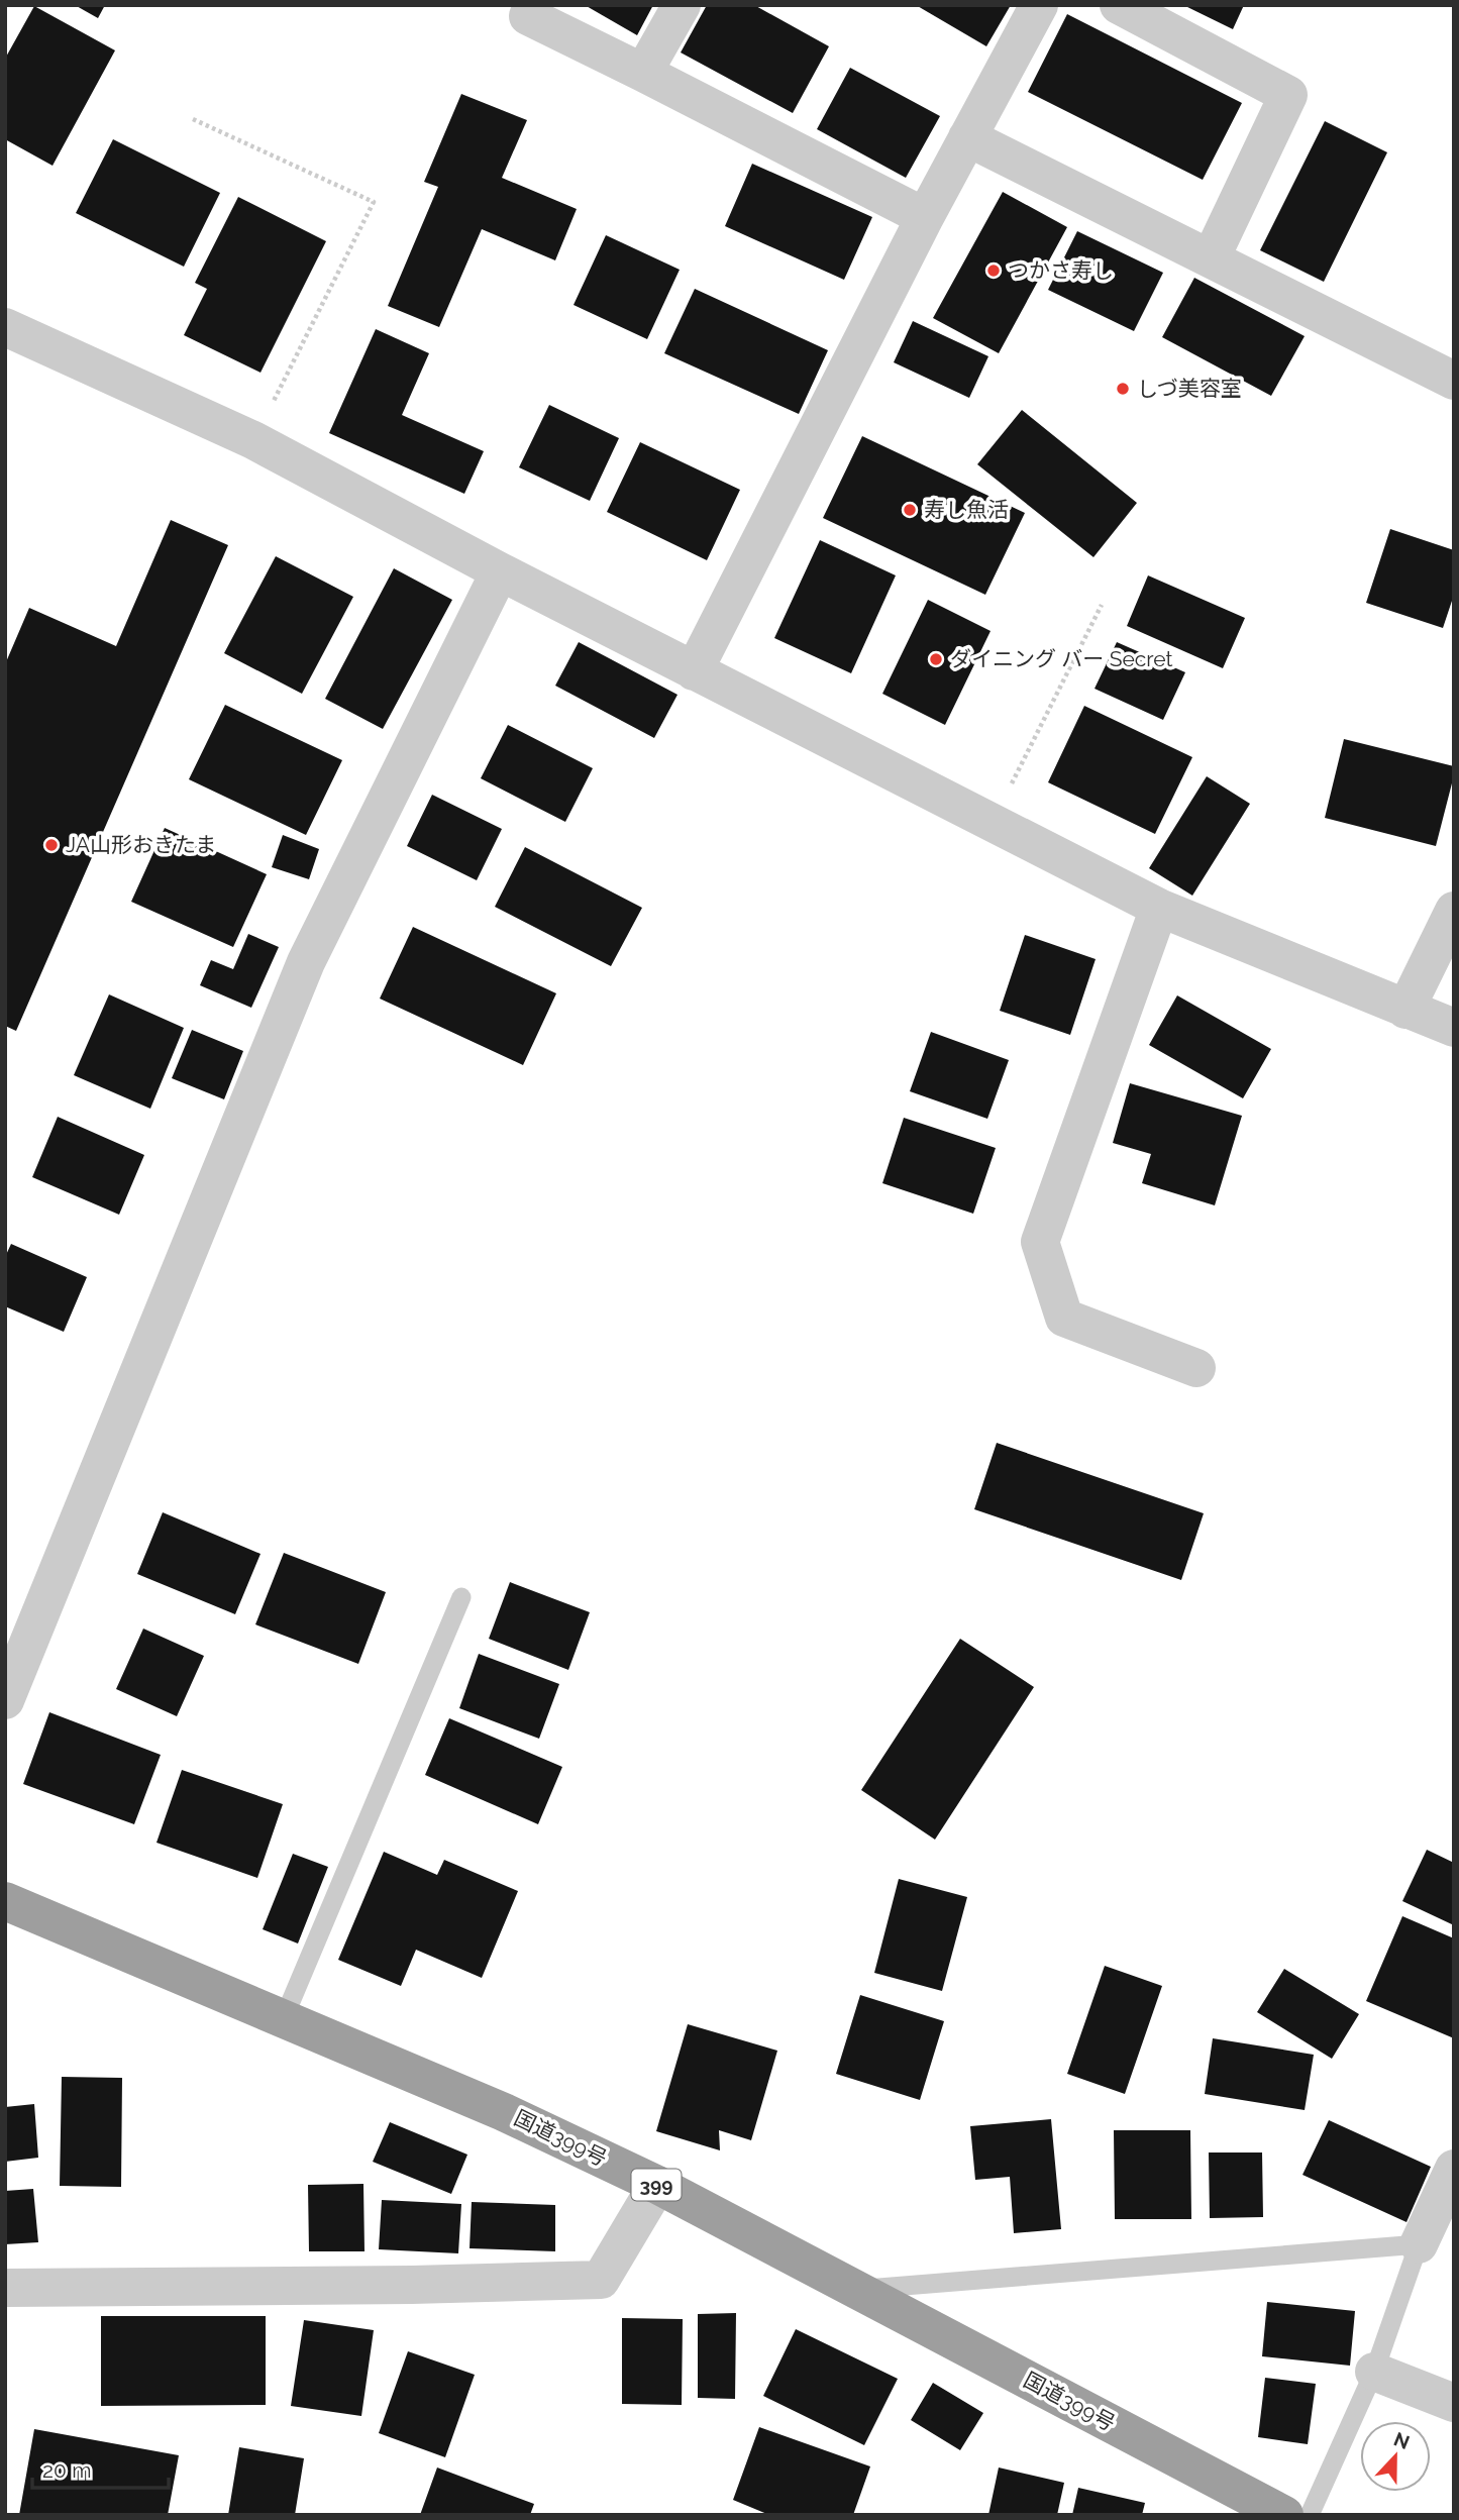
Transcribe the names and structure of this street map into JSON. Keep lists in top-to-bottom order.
{
  "streets": {
    "highway": ["国道399号", "399"]
  },
  "places": [
    "つかさ寿し",
    "しづ美容室",
    "寿し魚活",
    "ダイニング バー Secret",
    "JA山形おきたま"
  ],
  "scale_bar": "20 m",
  "north": "top"
}
